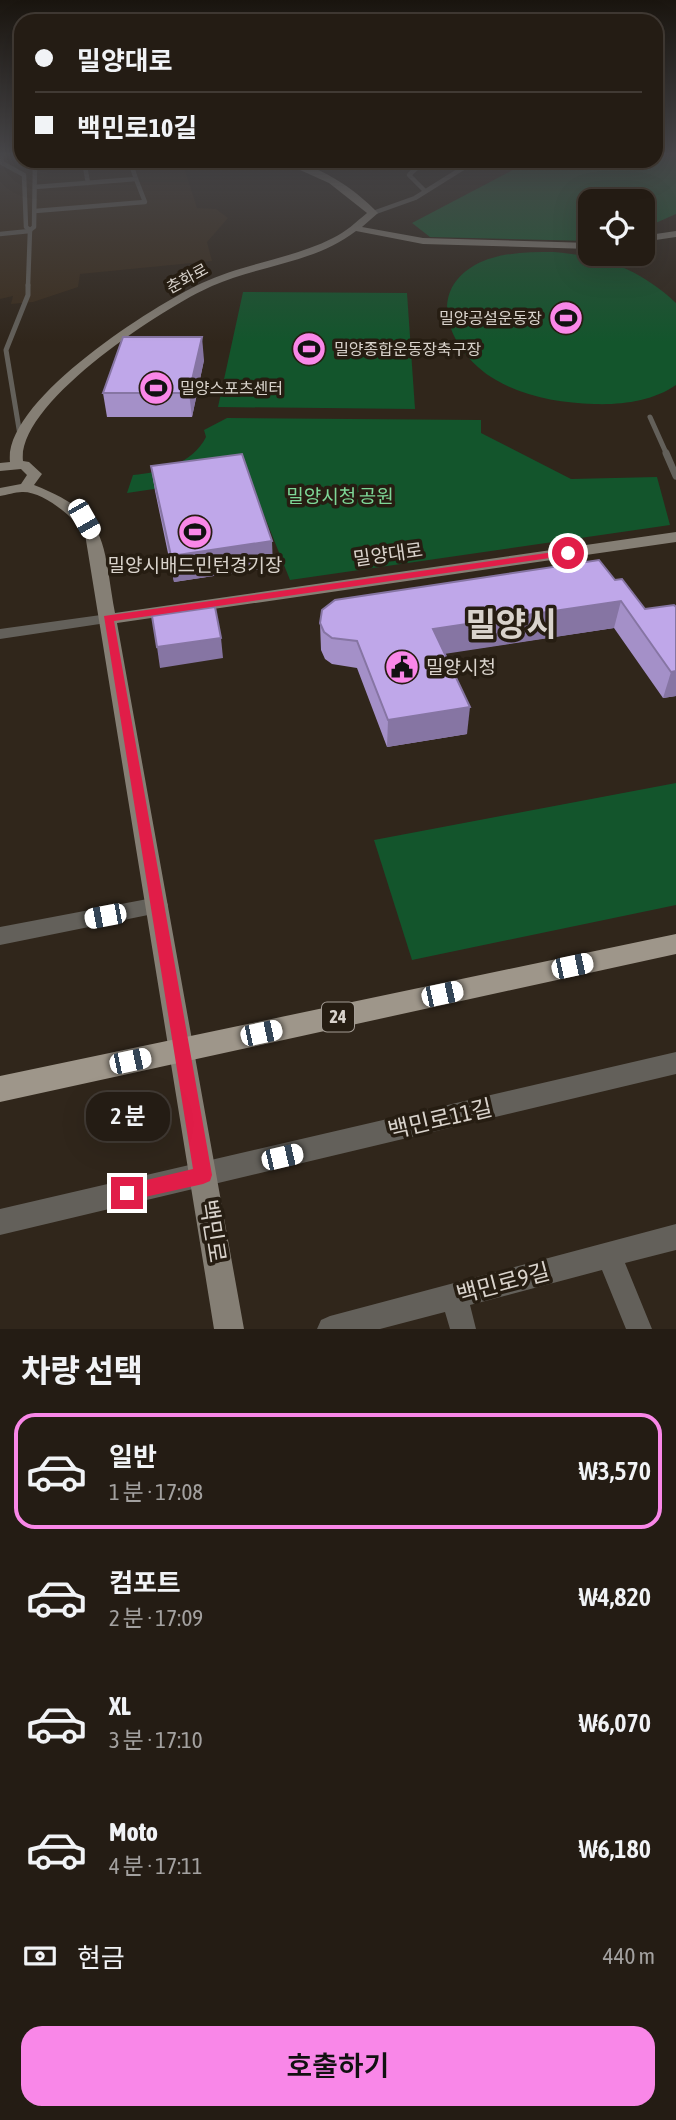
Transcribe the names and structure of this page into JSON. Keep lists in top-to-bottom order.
{
  "streets": {
    "main road": ["24"],
    "street": [
      "춘화로",
      "밀양대로",
      "백민로11길",
      "백민로",
      "백민로9길"
    ]
  },
  "crossings": [
    ["밀양대로", "백민로"],
    ["24", "백민로"],
    ["백민로11길", "백민로"]
  ],
  "districts": ["밀양시"],
  "parks": ["밀양시청 공원"],
  "places": {
    "sports": [
      "밀양공설운동장",
      "밀양종합운동장축구장",
      "밀양스포츠센터",
      "밀양시배드민턴경기장"
    ],
    "public building": ["밀양시청"]
  },
  "page": {
    "banner": ["밀양대로", "백민로10길"],
    "bubble": "2 분",
    "heading": "차량 선택",
    "list": [
      {
        "name": "일반",
        "note": "1 분 · 17:08",
        "value": "₩3,570"
      },
      {
        "name": "컴포트",
        "note": "2 분 · 17:09",
        "value": "₩4,820"
      },
      {
        "name": "XL",
        "note": "3 분 · 17:10",
        "value": "₩6,070"
      },
      {
        "name": "Moto",
        "note": "4 분 · 17:11",
        "value": "₩6,180"
      }
    ],
    "pay": ["현금", "440 m"],
    "buttons": "호출하기"
  }
}
